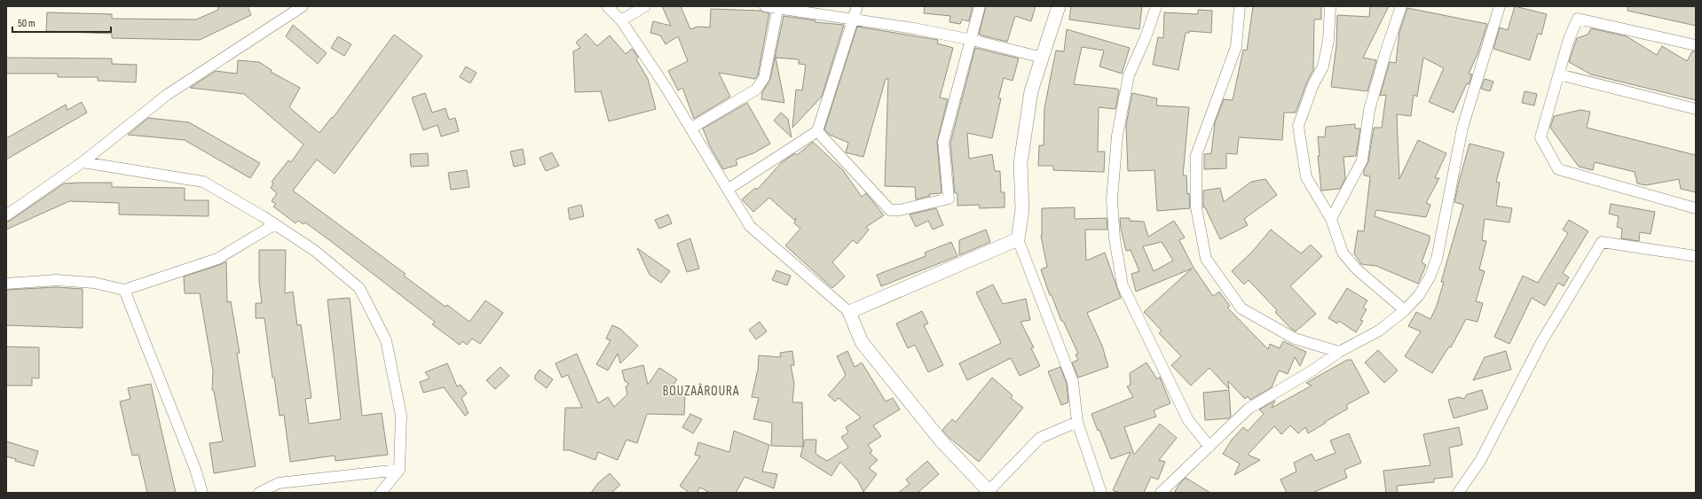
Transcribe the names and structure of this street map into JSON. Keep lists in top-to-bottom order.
{
  "districts": ["BOUZAÂROURA"],
  "scale_bar": "50 m"
}
